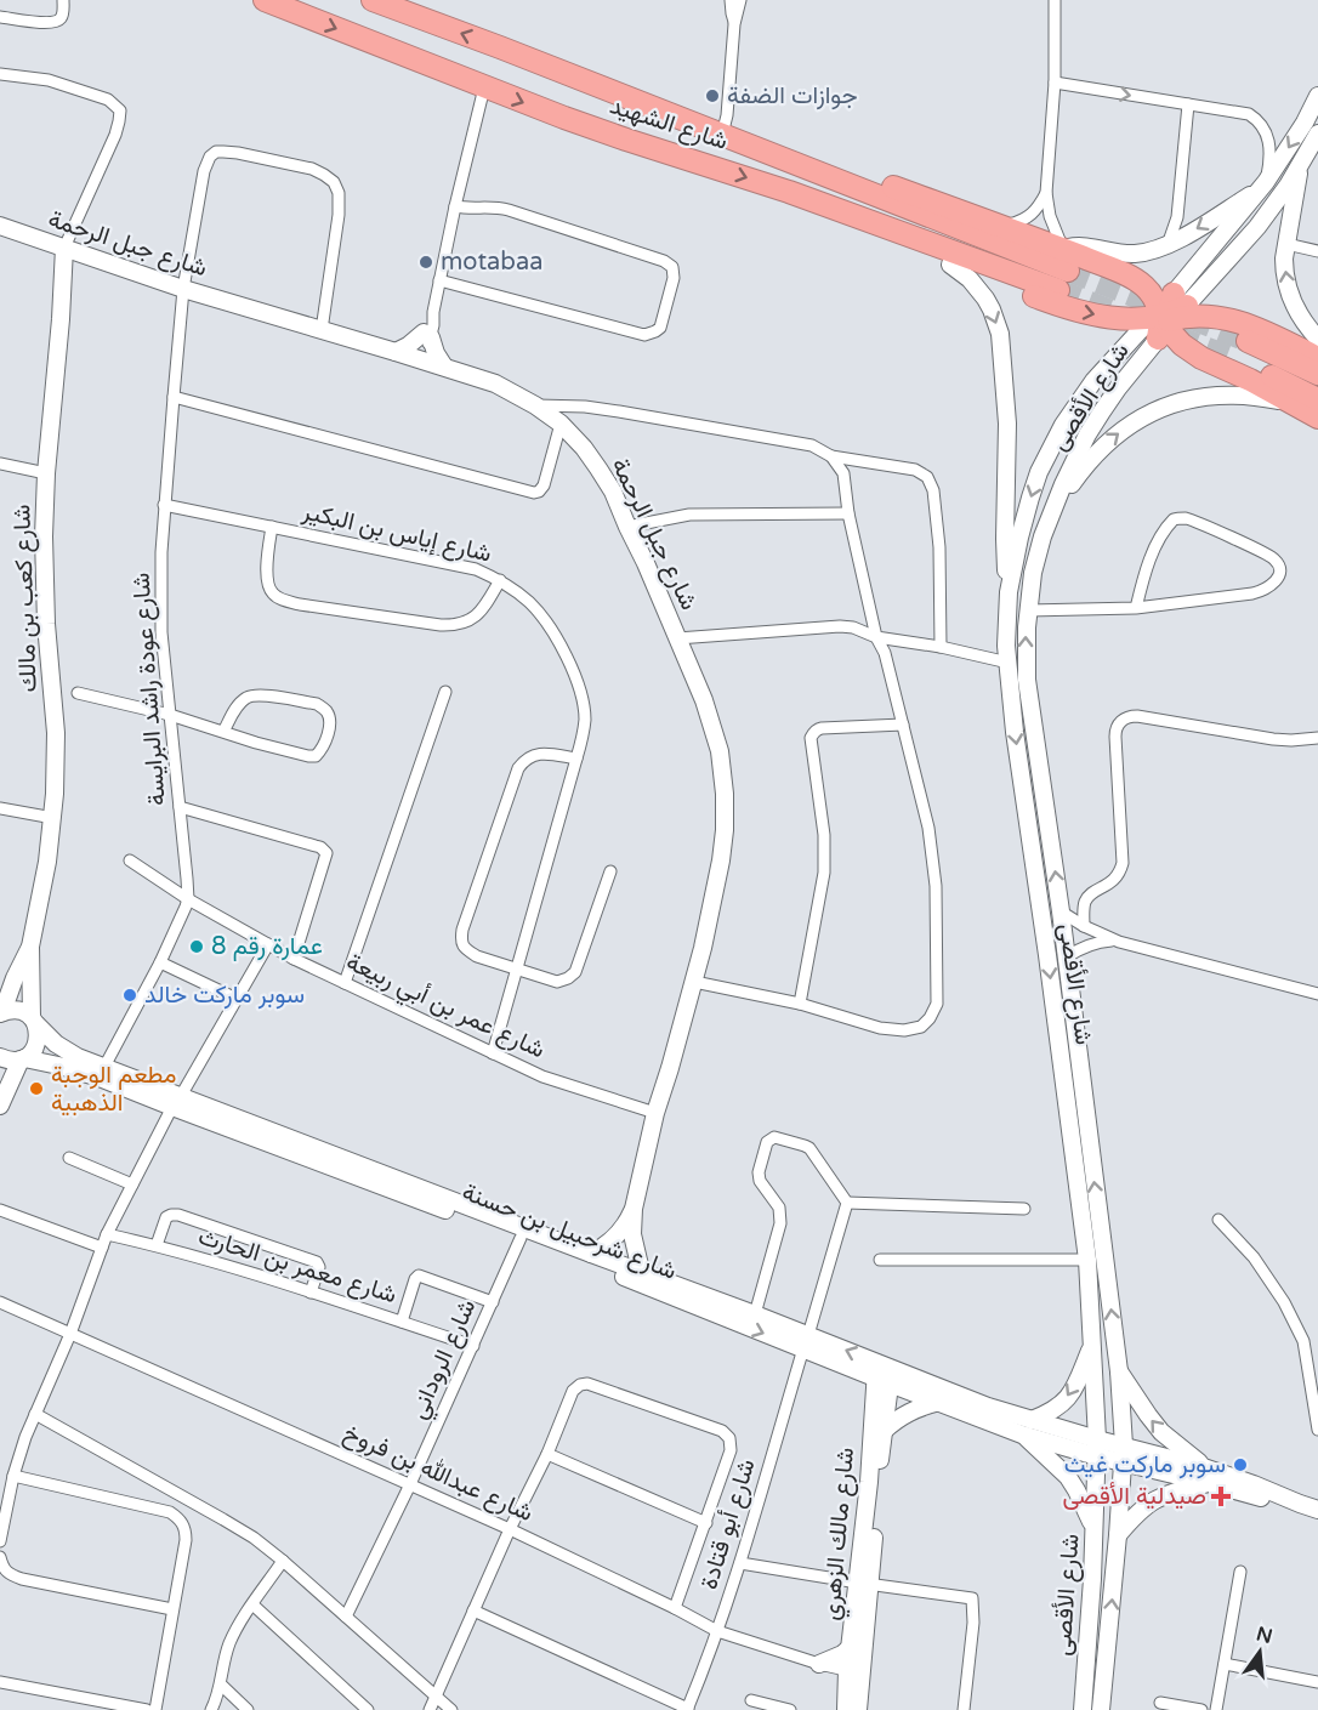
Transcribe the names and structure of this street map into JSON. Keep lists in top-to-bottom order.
{
  "streets": {
    "highway": ["شارع الشهيد"],
    "street": [
      "شارع جبل الرحمة",
      "شارع الأقصى",
      "شارع إياس بن البكير",
      "شارع كعب بن مالك",
      "شارع عودة راشد البرايسة",
      "شارع عمر بن أبي ربيعة",
      "شارع شرحبيل بن حسنة",
      "شارع معمر بن الحارث",
      "شارع الروداني",
      "شارع عبدالله بن فروخ",
      "شارع أبو قتادة",
      "شارع مالك الزهري"
    ]
  },
  "crossings": [
    ["شارع جبل الرحمة", "شارع كعب بن مالك"],
    ["شارع جبل الرحمة", "شارع عودة راشد البرايسة"],
    ["شارع جبل الرحمة", "شارع عمر بن أبي ربيعة"],
    ["شارع جبل الرحمة", "شارع شرحبيل بن حسنة"],
    ["شارع الأقصى", "شارع شرحبيل بن حسنة"],
    ["شارع إياس بن البكير", "شارع عودة راشد البرايسة"],
    ["شارع إياس بن البكير", "شارع عمر بن أبي ربيعة"],
    ["شارع كعب بن مالك", "شارع شرحبيل بن حسنة"],
    ["شارع عودة راشد البرايسة", "شارع عمر بن أبي ربيعة"],
    ["شارع عودة راشد البرايسة", "شارع شرحبيل بن حسنة"],
    ["شارع شرحبيل بن حسنة", "شارع الروداني"],
    ["شارع شرحبيل بن حسنة", "شارع أبو قتادة"],
    ["شارع شرحبيل بن حسنة", "شارع مالك الزهري"],
    ["شارع معمر بن الحارث", "شارع الروداني"],
    ["شارع الروداني", "شارع عبدالله بن فروخ"],
    ["شارع عبدالله بن فروخ", "شارع أبو قتادة"],
    ["شارع عبدالله بن فروخ", "شارع مالك الزهري"]
  ],
  "places": {
    "other": [
      "جوازات الضفة",
      "motabaa",
      "عمارة رقم 8",
      "سوبر ماركت خالد",
      "مطعم الوجبة الذهبية",
      "سوبر ماركت غيث"
    ],
    "health": ["صيدلية الأقصى"]
  },
  "north": "top"
}
